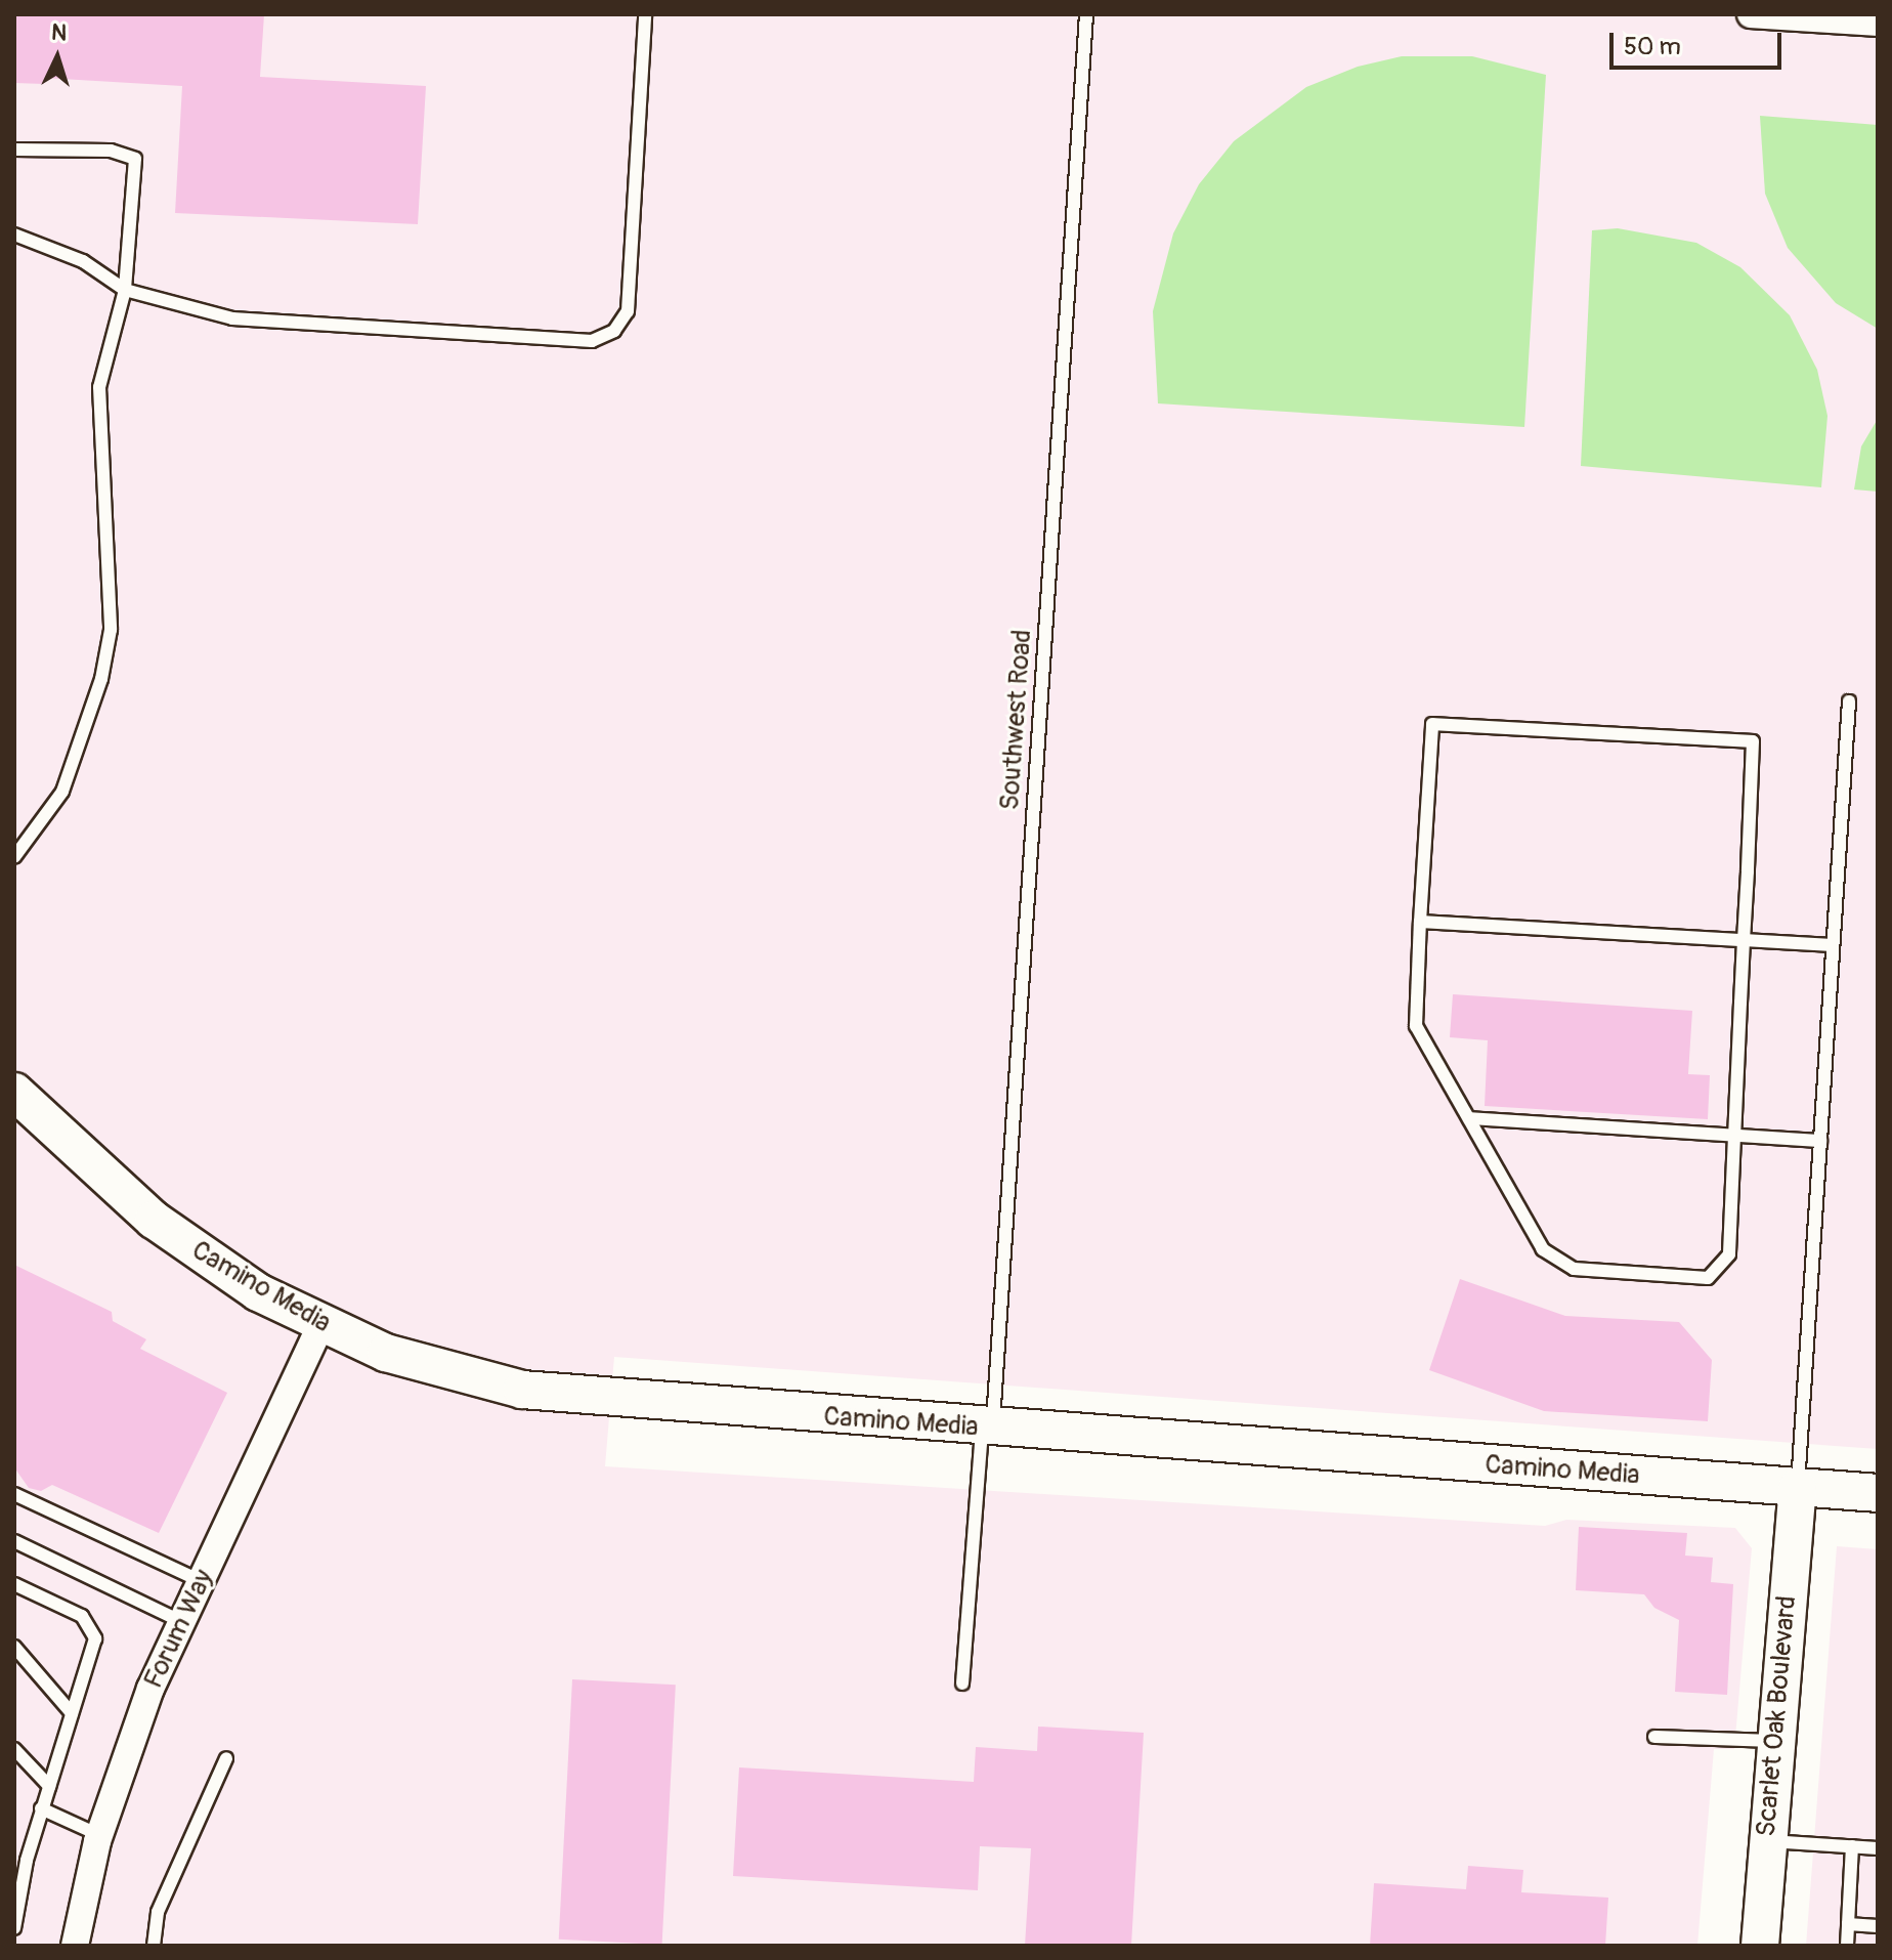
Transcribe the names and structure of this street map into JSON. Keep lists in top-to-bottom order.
{
  "streets": {
    "street": ["Camino Media", "Forum Way", "Scarlet Oak Boulevard"],
    "lane": ["Southwest Road"]
  },
  "crossings": [
    ["Southwest Road", "Camino Media"],
    ["Camino Media", "Forum Way"],
    ["Camino Media", "Scarlet Oak Boulevard"]
  ],
  "scale_bar": "50 m",
  "north": "top"
}
